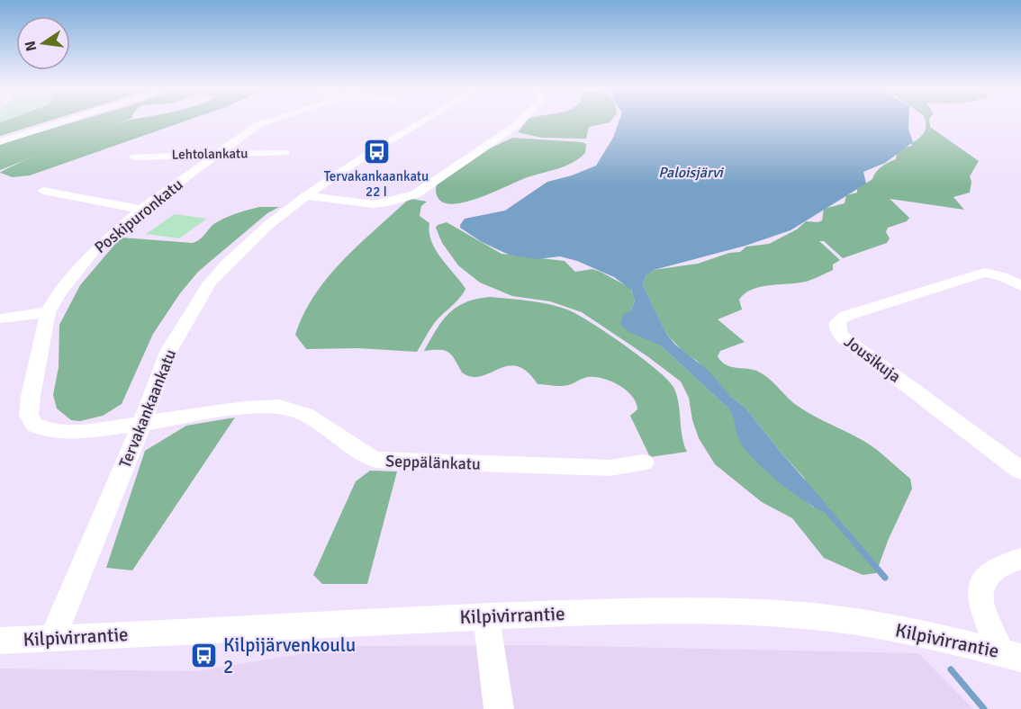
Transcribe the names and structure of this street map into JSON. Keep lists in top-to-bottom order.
{
  "streets": {
    "street": [
      "Lehtolankatu",
      "Poskipuronkatu",
      "Jousikuja",
      "Tervakankaankatu",
      "Seppälänkatu",
      "Kilpivirrantie"
    ]
  },
  "crossings": [
    ["Lehtolankatu", "Poskipuronkatu"],
    ["Poskipuronkatu", "Tervakankaankatu"],
    ["Poskipuronkatu", "Seppälänkatu"],
    ["Tervakankaankatu", "Seppälänkatu"],
    ["Tervakankaankatu", "Kilpivirrantie"]
  ],
  "water": ["Paloisjärvi"],
  "places": {
    "bus stop": ["Tervakankaankatu 22 I", "Kilpijärvenkoulu 2"]
  },
  "north": "left"
}
